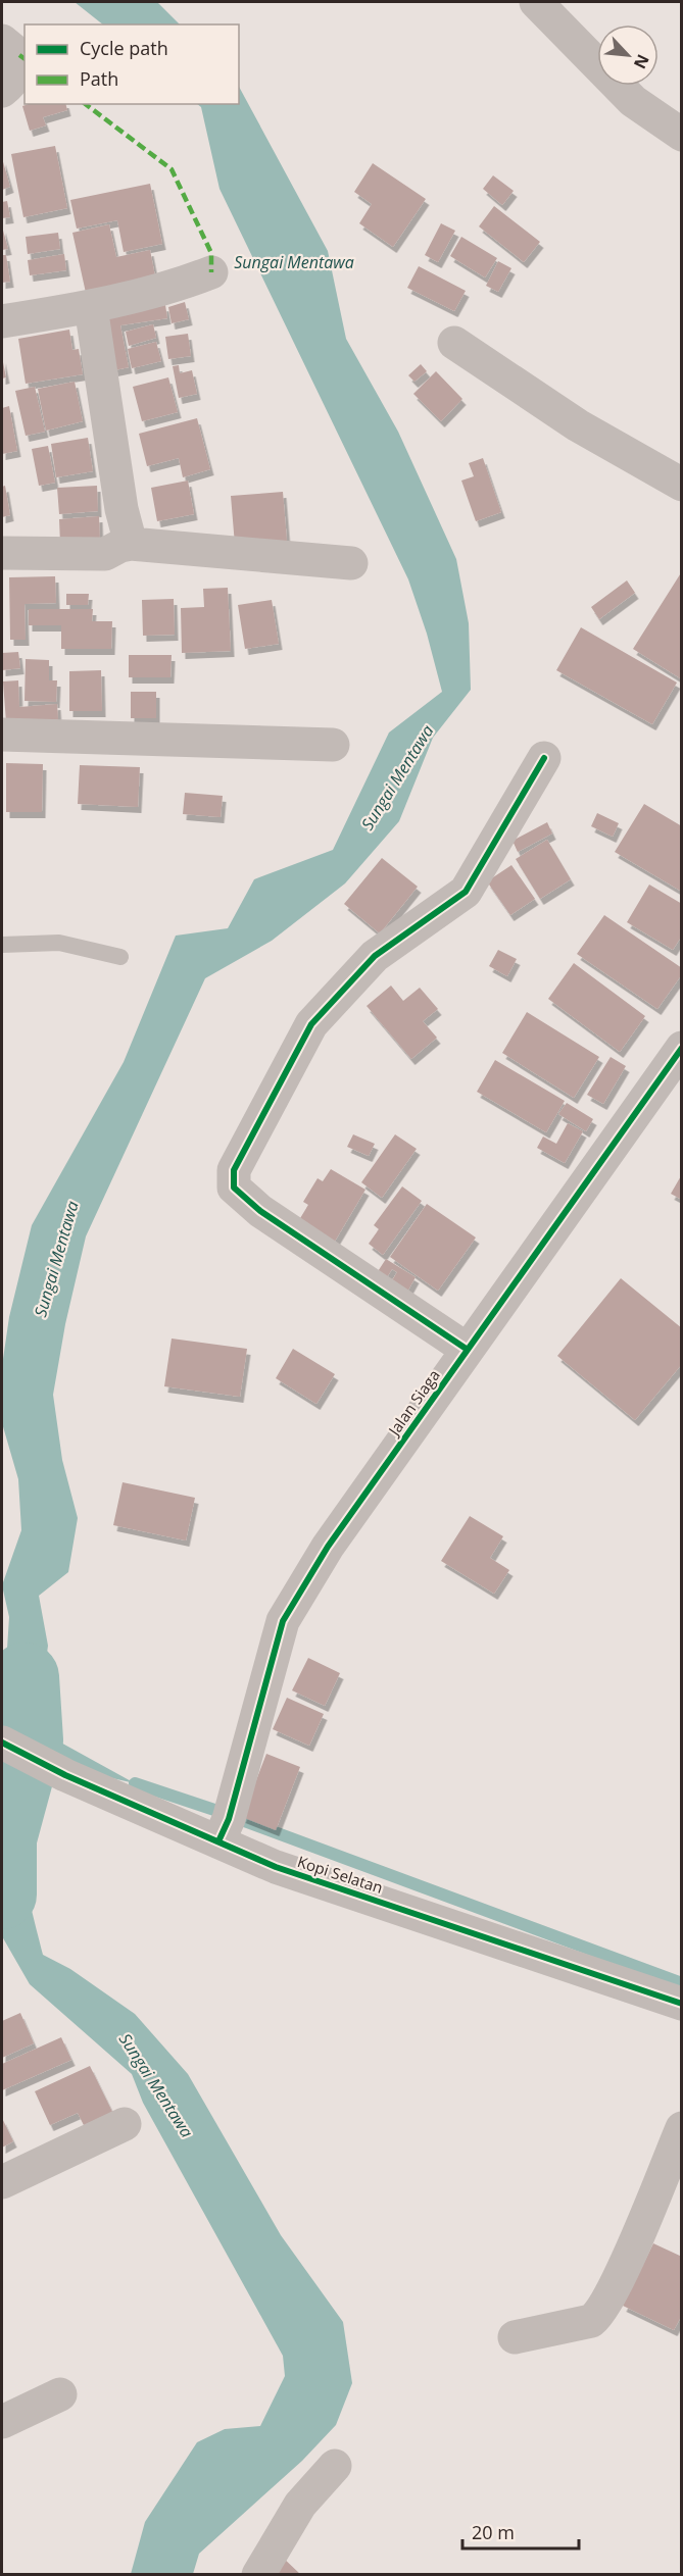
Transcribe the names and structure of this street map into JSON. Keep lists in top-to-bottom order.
{
  "streets": {
    "street": ["Jalan Siaga", "Kopi Selatan"]
  },
  "crossings": [
    ["Jalan Siaga", "Kopi Selatan"]
  ],
  "water": ["Sungai Mentawa"],
  "legend": ["Cycle path", "Path"],
  "scale_bar": "20 m",
  "north": "bottom right"
}
